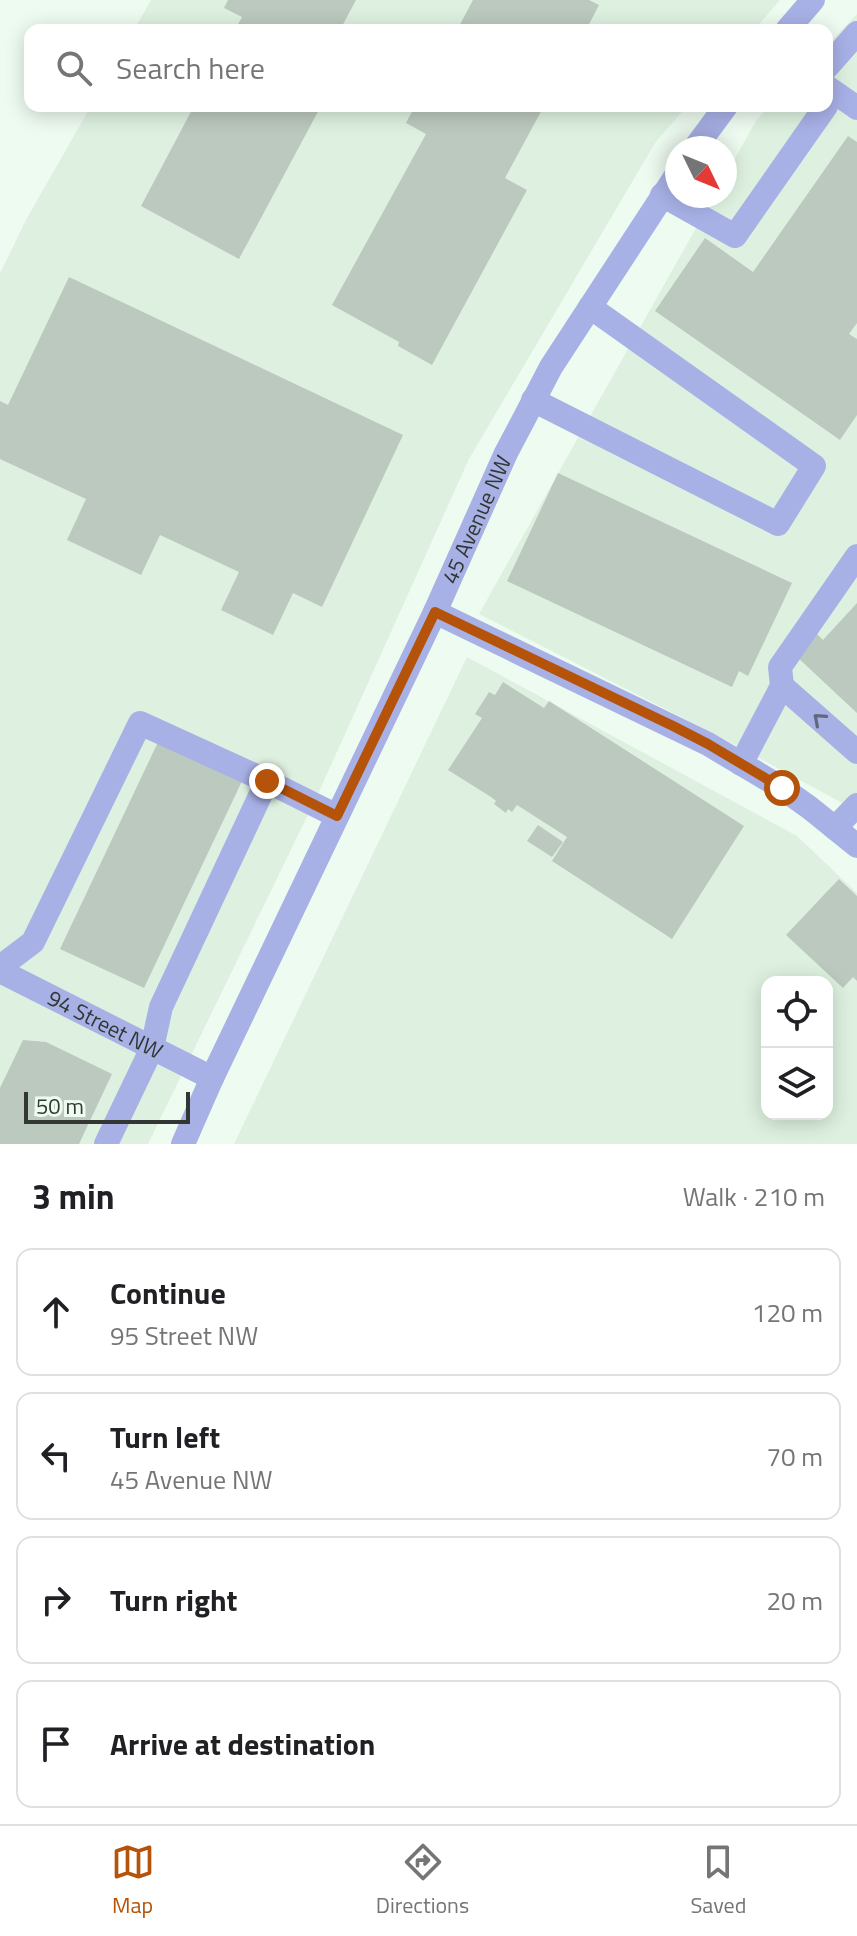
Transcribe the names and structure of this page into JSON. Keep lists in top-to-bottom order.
{
  "streets": {
    "street": ["45 Avenue NW", "94 Street NW"]
  },
  "crossings": [
    ["45 Avenue NW", "94 Street NW"]
  ],
  "scale_bar": "50 m",
  "north": "bottom right",
  "page": {
    "search": "Search here",
    "scale": "50 m",
    "heading": ["3 min", "Walk · 210 m"],
    "list": [
      ["Continue", "95 Street NW", "120 m"],
      ["Turn left", "45 Avenue NW", "70 m"],
      ["Turn right", "20 m"],
      "Arrive at destination"
    ],
    "nav": ["Map", "Directions", "Saved"]
  }
}
